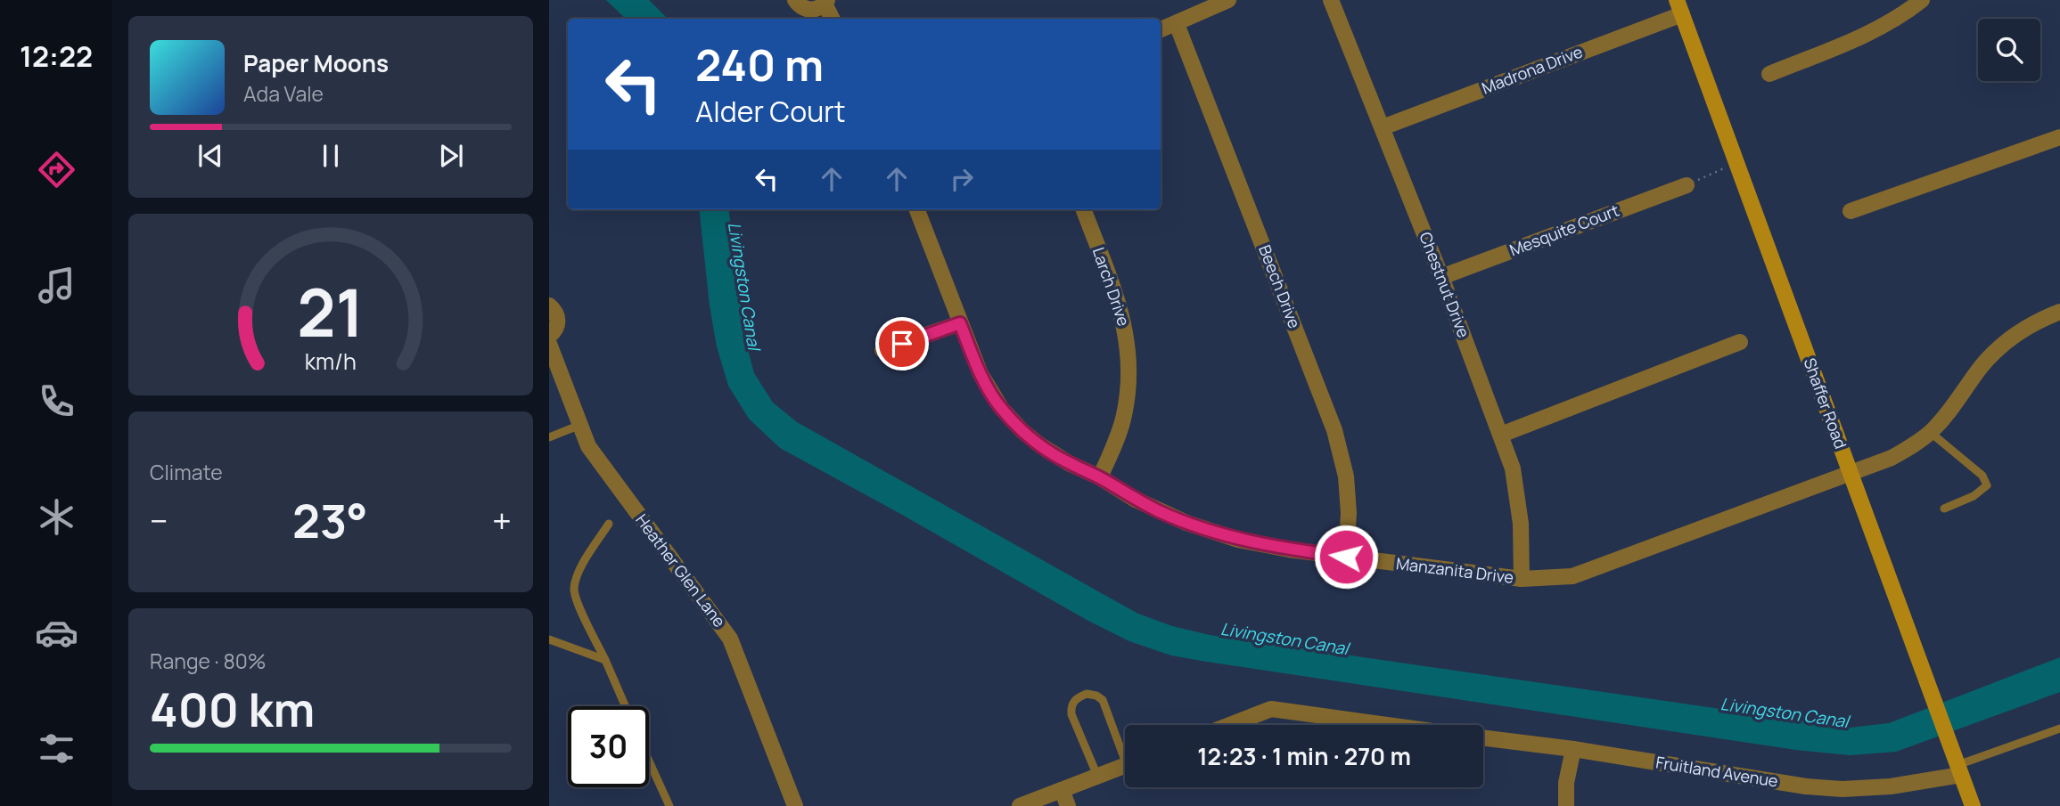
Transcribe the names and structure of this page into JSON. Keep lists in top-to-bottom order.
{
  "streets": {
    "main road": ["Shaffer Road"],
    "street": [
      "Madrona Drive",
      "Mesquite Court",
      "Chestnut Drive",
      "Larch Drive",
      "Beech Drive",
      "Heather Glen Lane",
      "Manzanita Drive",
      "Fruitland Avenue"
    ]
  },
  "crossings": [
    ["Madrona Drive", "Chestnut Drive"],
    ["Madrona Drive", "Shaffer Road"],
    ["Mesquite Court", "Chestnut Drive"],
    ["Chestnut Drive", "Manzanita Drive"],
    ["Larch Drive", "Manzanita Drive"],
    ["Beech Drive", "Manzanita Drive"],
    ["Shaffer Road", "Manzanita Drive"],
    ["Shaffer Road", "Fruitland Avenue"]
  ],
  "water": ["Livingston Canal"],
  "page": {
    "tabs": "12:22",
    "turn": ["240 m", "Alder Court"],
    "song": ["Paper Moons", "Ada Vale"],
    "tile": [
      "Climate",
      ["Range · 80%", "400 km"]
    ],
    "heat": ["−", "23°", "+"],
    "limit": "30",
    "trip": "12:23 · 1 min · 270 m",
    "gauge": ["21", "km/h"]
  }
}
